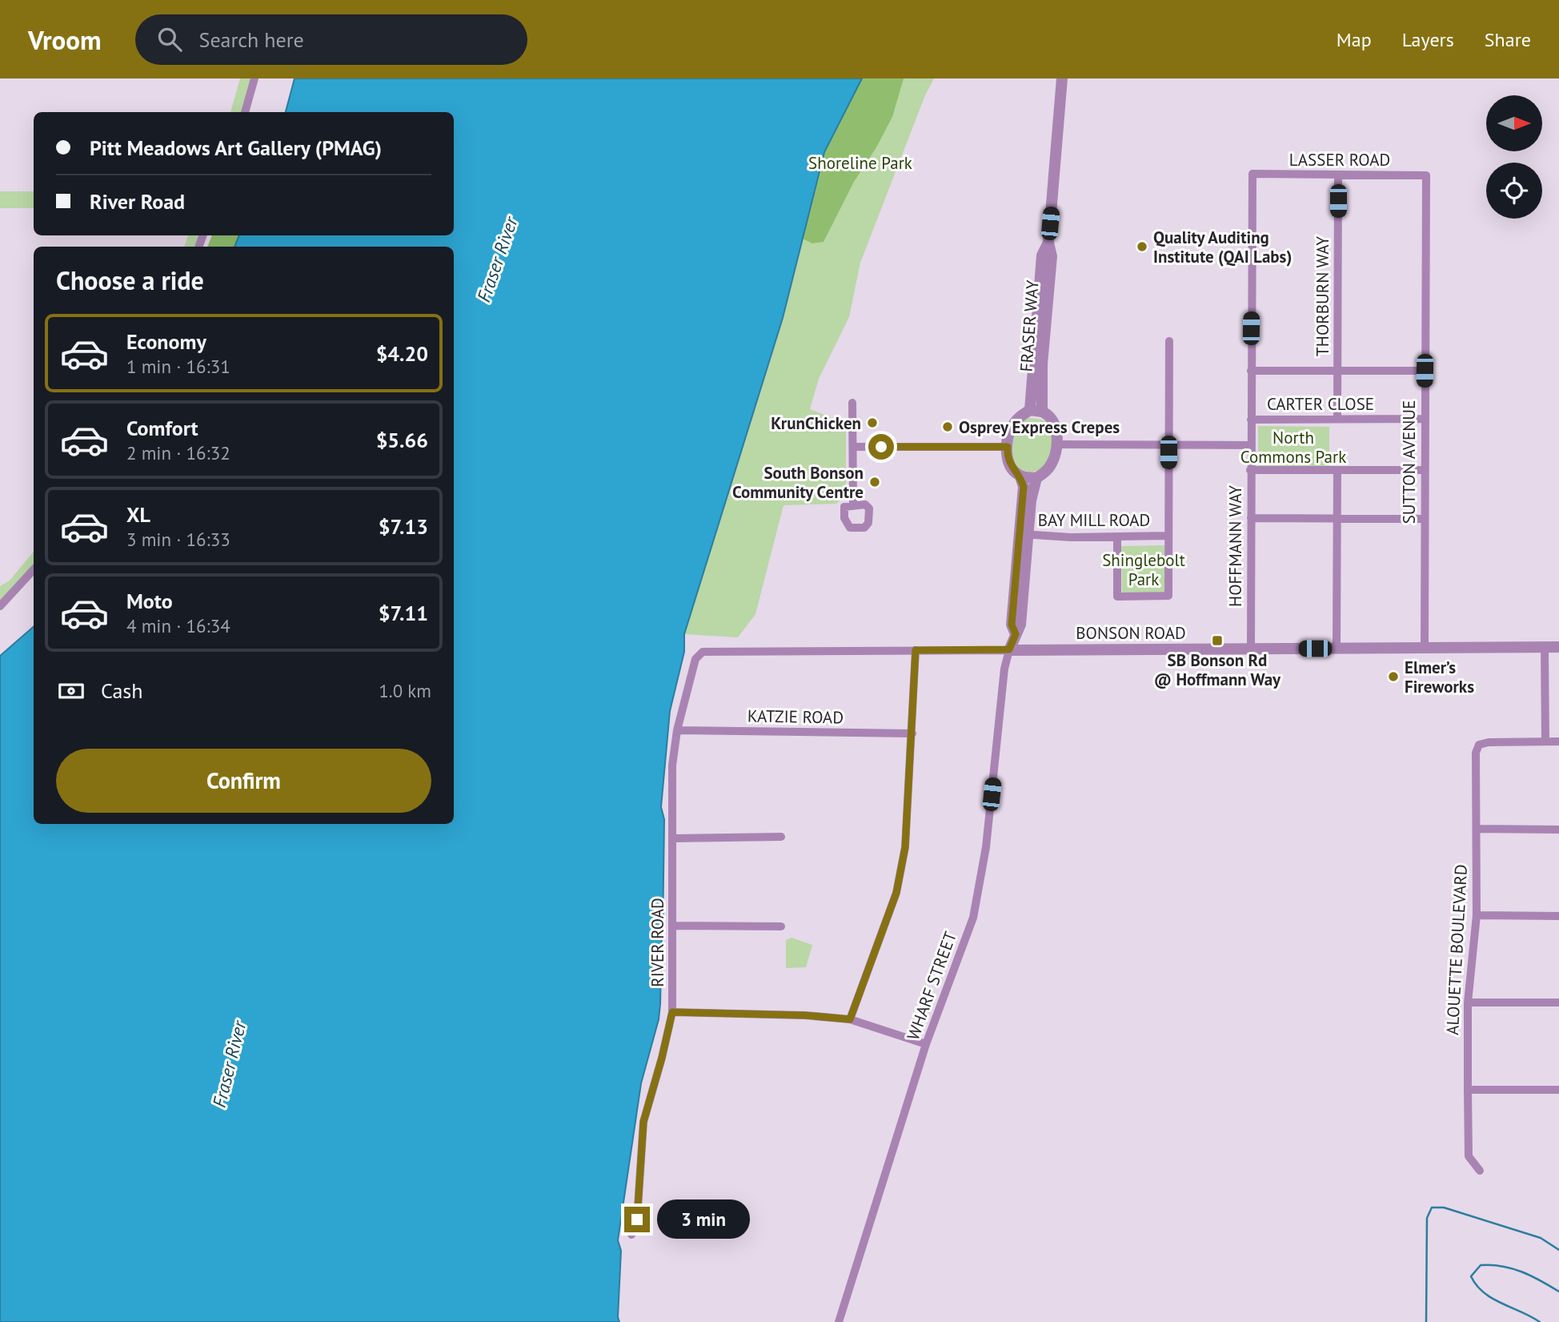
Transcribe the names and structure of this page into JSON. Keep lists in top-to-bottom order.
{
  "streets": {
    "street": [
      "LASSER ROAD",
      "THORBURN WAY",
      "FRASER WAY",
      "CARTER CLOSE",
      "SUTTON AVENUE",
      "BAY MILL ROAD",
      "HOFFMANN WAY",
      "BONSON ROAD",
      "KATZIE ROAD",
      "RIVER ROAD",
      "ALOUETTE BOULEVARD",
      "WHARF STREET"
    ]
  },
  "crossings": [
    ["LASSER ROAD", "THORBURN WAY"],
    ["LASSER ROAD", "SUTTON AVENUE"],
    ["LASSER ROAD", "HOFFMANN WAY"],
    ["THORBURN WAY", "CARTER CLOSE"],
    ["CARTER CLOSE", "SUTTON AVENUE"],
    ["CARTER CLOSE", "HOFFMANN WAY"],
    ["SUTTON AVENUE", "BONSON ROAD"],
    ["HOFFMANN WAY", "BONSON ROAD"],
    ["BONSON ROAD", "RIVER ROAD"],
    ["BONSON ROAD", "WHARF STREET"],
    ["KATZIE ROAD", "RIVER ROAD"]
  ],
  "water": ["Fraser River"],
  "parks": ["Shoreline Park", "North Commons Park", "Shinglebolt Park"],
  "places": {
    "other": [
      "Quality Auditing Institute (QAI Labs)",
      "KrunChicken",
      "Osprey Express Crepes",
      "South Bonson Community Centre",
      "Elmer’s Fireworks"
    ],
    "transit": ["SB Bonson Rd @ Hoffmann Way"]
  },
  "north": "right",
  "page": {
    "header": "Vroom",
    "search": "Search here",
    "nav": ["Map", "Layers", "Share"],
    "banner": ["Pitt Meadows Art Gallery (PMAG)", "River Road"],
    "heading": "Choose a ride",
    "list": [
      {
        "name": "Economy",
        "note": "1 min · 16:31",
        "value": "$4.20"
      },
      {
        "name": "Comfort",
        "note": "2 min · 16:32",
        "value": "$5.66"
      },
      {
        "name": "XL",
        "note": "3 min · 16:33",
        "value": "$7.13"
      },
      {
        "name": "Moto",
        "note": "4 min · 16:34",
        "value": "$7.11"
      }
    ],
    "pay": ["Cash", "1.0 km"],
    "buttons": "Confirm",
    "bubble": "3 min"
  }
}
